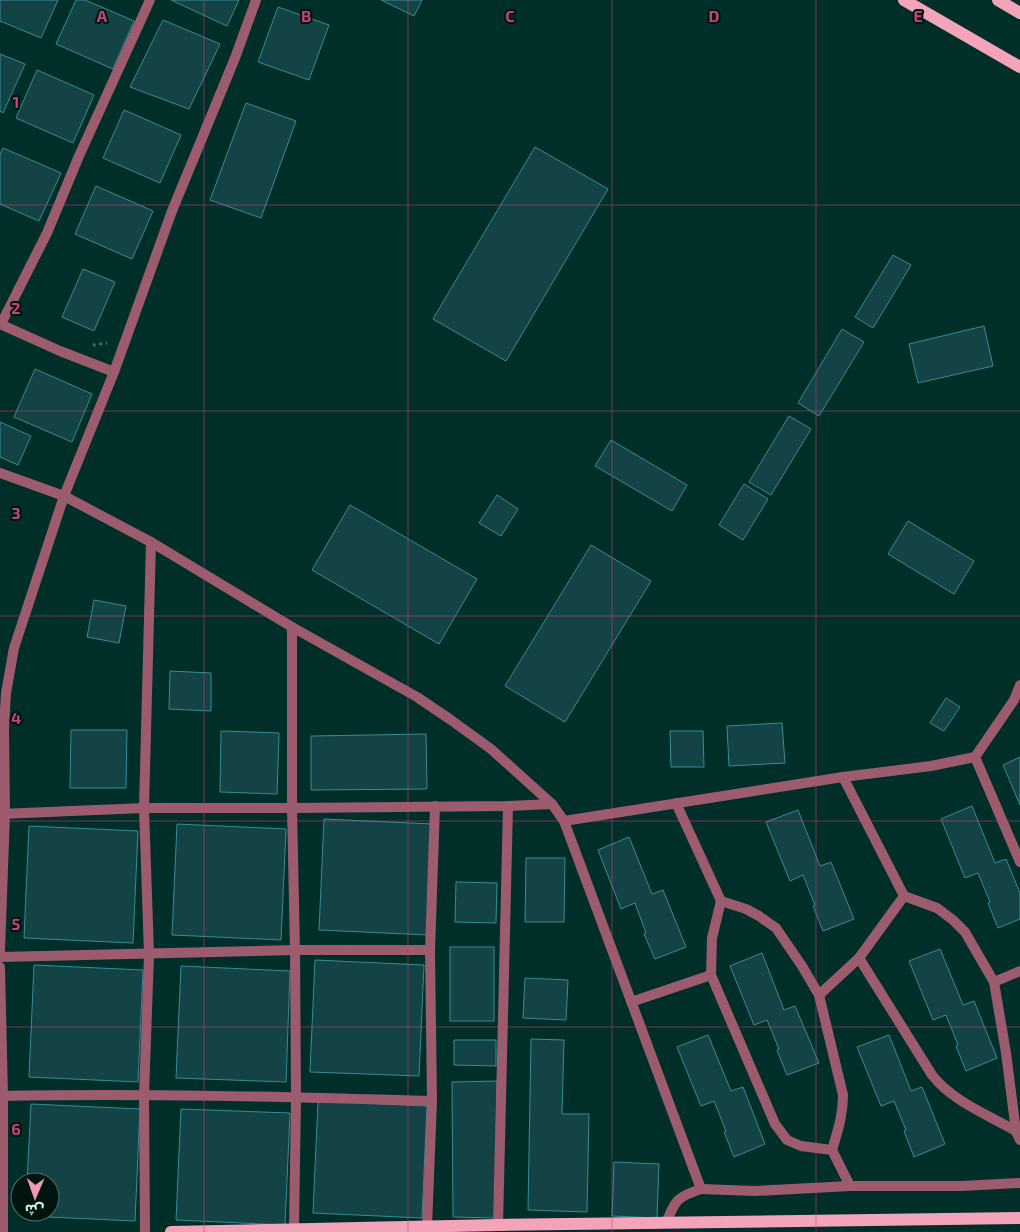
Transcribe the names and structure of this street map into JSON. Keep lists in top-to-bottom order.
{
  "north": "bottom",
  "grid": {
    "columns": [
      "A",
      "B",
      "C",
      "D",
      "E"
    ],
    "rows": [
      "1",
      "2",
      "3",
      "4",
      "5",
      "6"
    ]
  }
}
